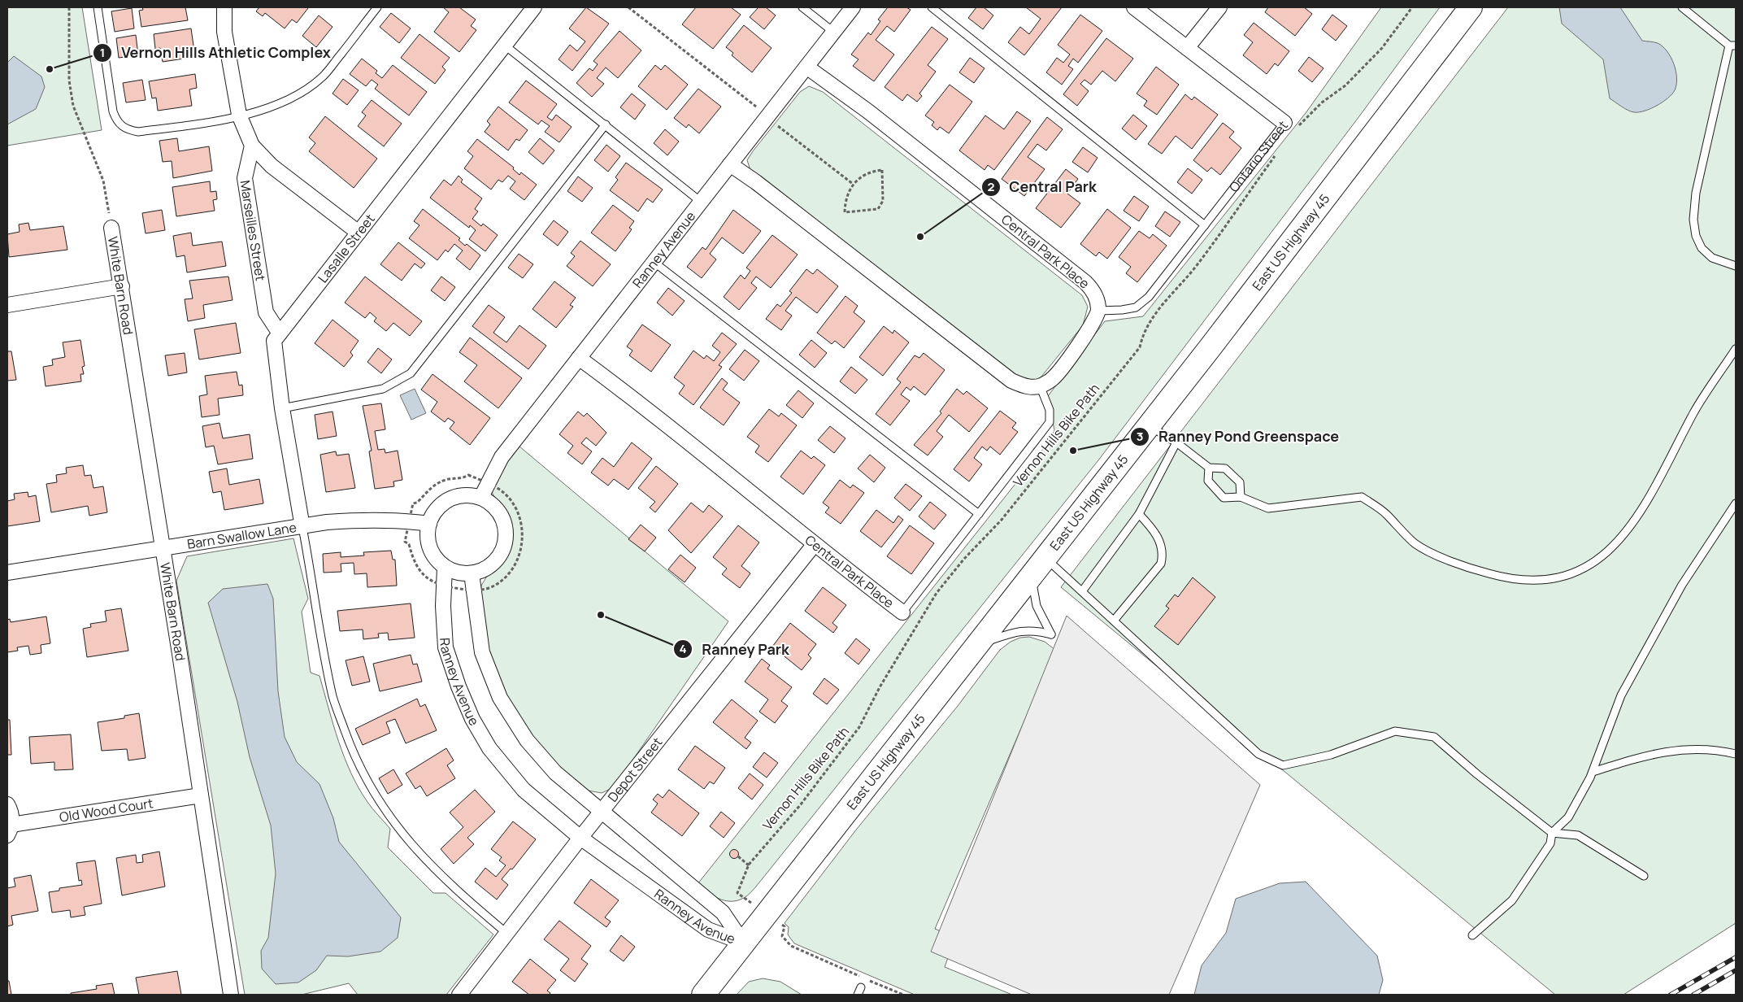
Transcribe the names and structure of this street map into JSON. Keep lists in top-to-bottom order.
{
  "streets": {
    "main road": ["East US Highway 45"],
    "street": [
      "Ontario Street",
      "Marseilles Street",
      "Lasalle Street",
      "Ranney Avenue",
      "Central Park Place",
      "White Barn Road",
      "Barn Swallow Lane",
      "Depot Street",
      "Old Wood Court"
    ],
    "path": ["Vernon Hills Bike Path"]
  },
  "crossings": [
    ["Ontario Street", "Central Park Place"],
    ["Marseilles Street", "Lasalle Street"],
    ["East US Highway 45", "Ranney Avenue"],
    ["Lasalle Street", "Barn Swallow Lane"],
    ["Ranney Avenue", "Central Park Place"],
    ["Ranney Avenue", "Barn Swallow Lane"],
    ["Ranney Avenue", "Depot Street"],
    ["Central Park Place", "Depot Street"],
    ["White Barn Road", "Barn Swallow Lane"],
    ["White Barn Road", "Old Wood Court"]
  ],
  "places": [
    "Vernon Hills Athletic Complex",
    "Central Park",
    "Ranney Pond Greenspace",
    "Ranney Park"
  ]
}
